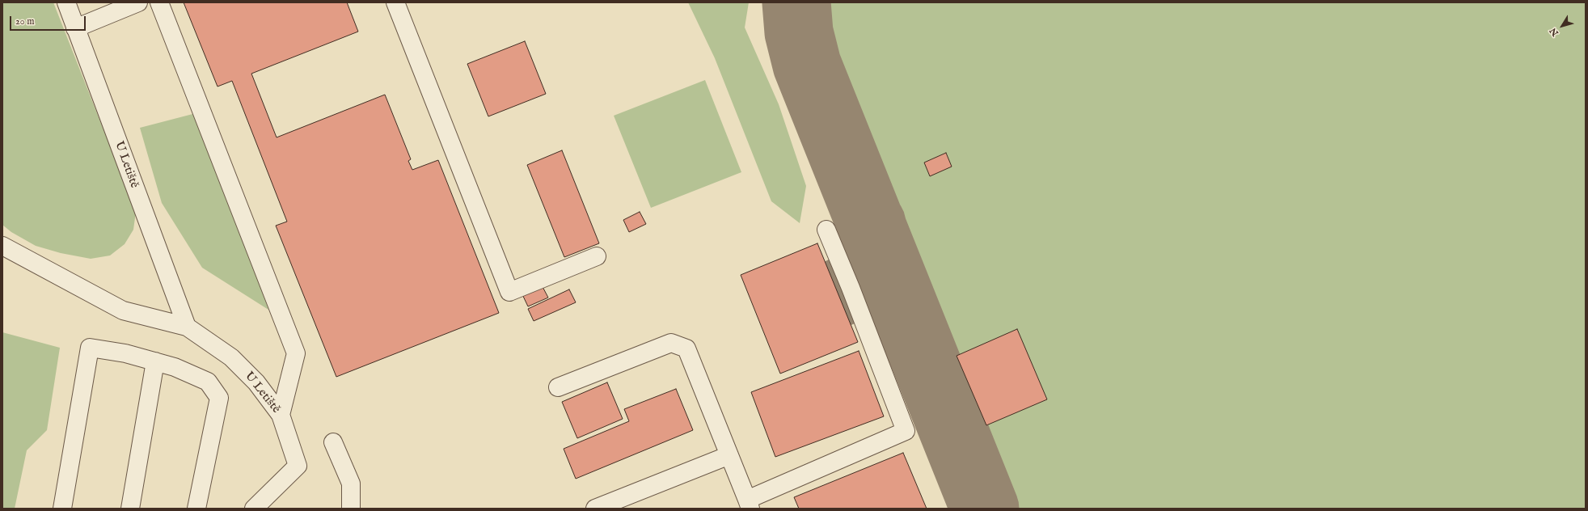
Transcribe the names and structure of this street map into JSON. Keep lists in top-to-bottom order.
{
  "streets": {
    "lane": ["U Letiště"]
  },
  "scale_bar": "20 m",
  "north": "bottom left"
}
